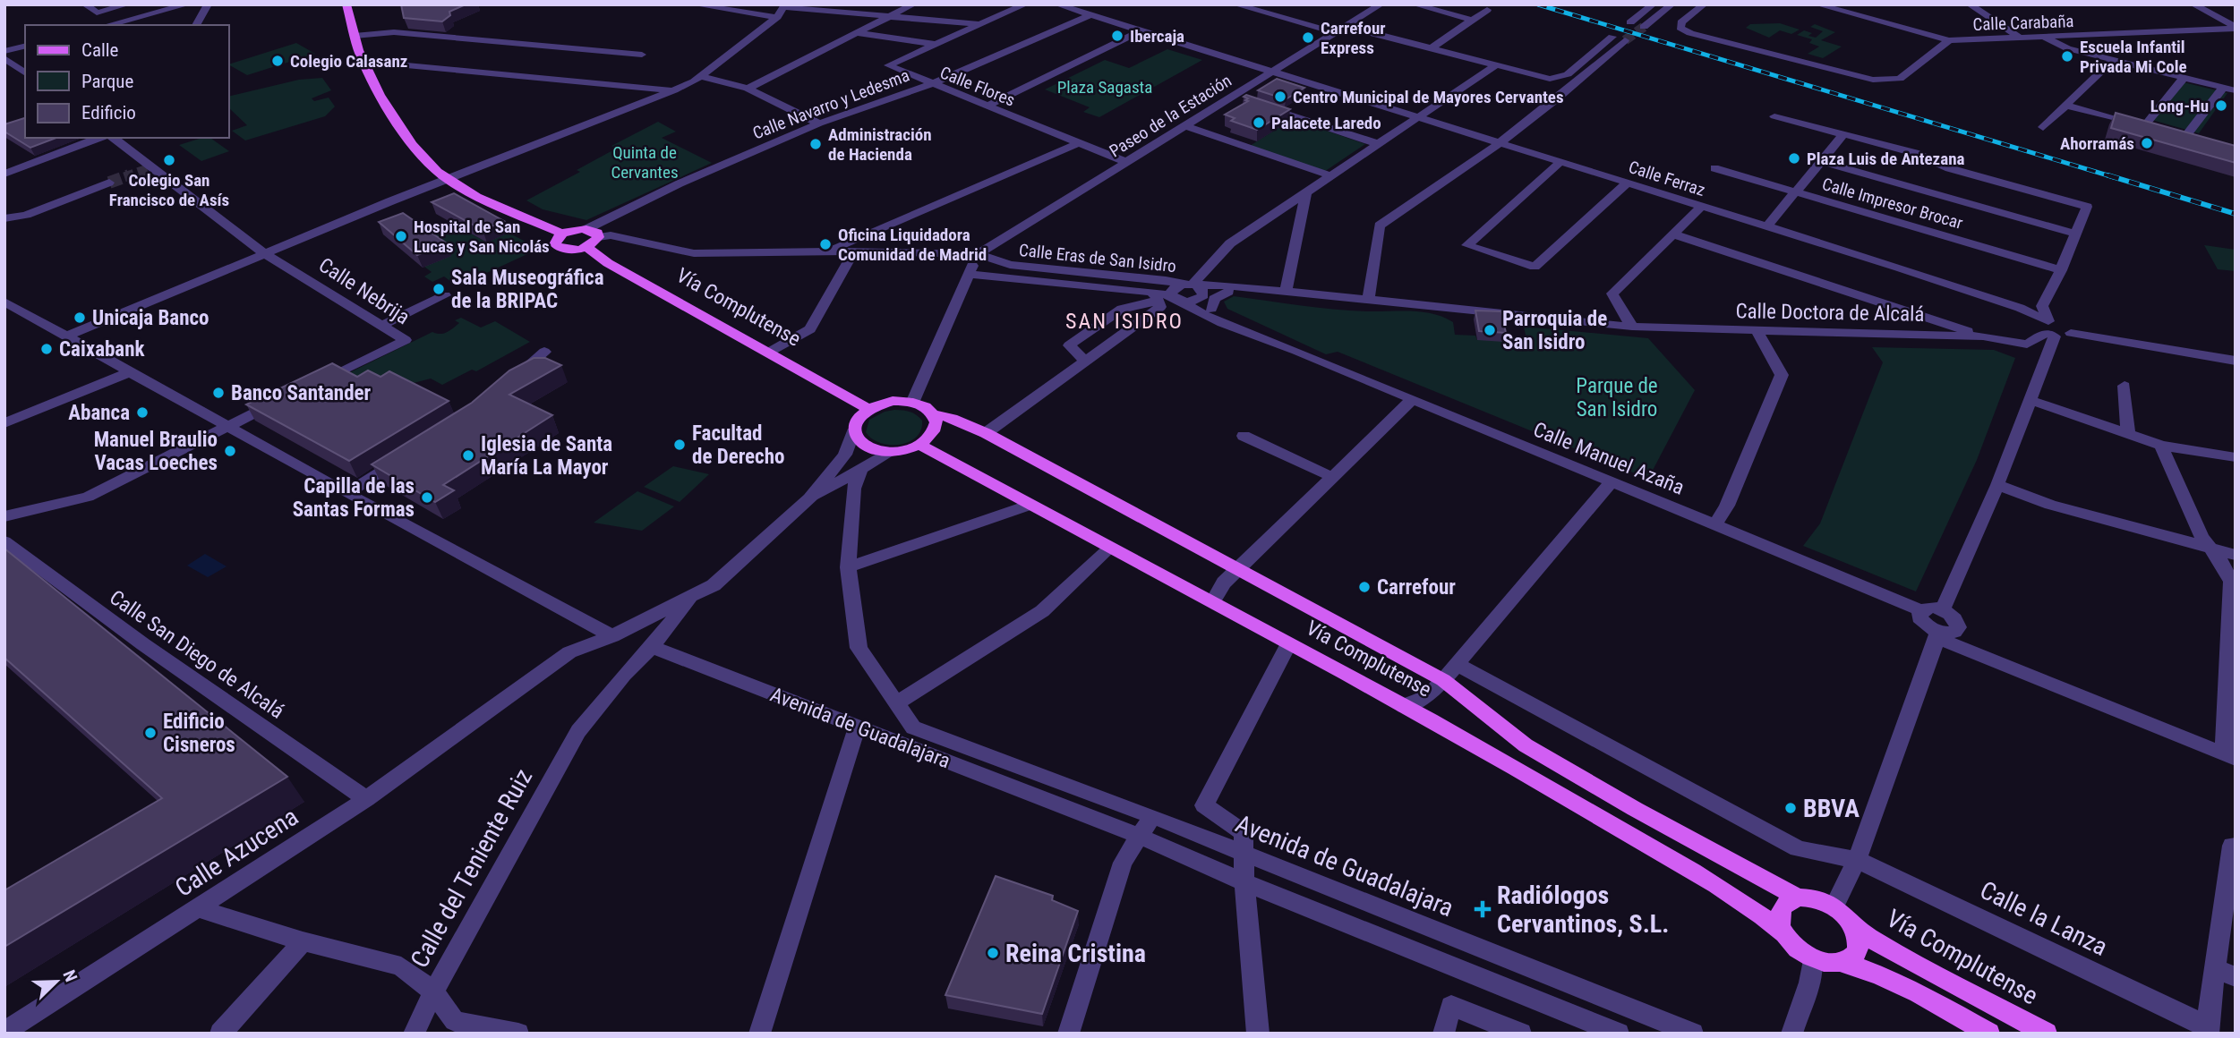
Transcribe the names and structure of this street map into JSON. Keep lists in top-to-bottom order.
{
  "streets": {
    "main road": ["Vía Complutense"],
    "street": [
      "Calle Carabaña",
      "Calle Flores",
      "Calle Navarro y Ledesma",
      "Paseo de la Estación",
      "Calle Ferraz",
      "Calle Impresor Brocar",
      "Calle Eras de San Isidro",
      "Calle Nebrija",
      "Calle Doctora de Alcalá",
      "Calle Manuel Azaña",
      "Calle San Diego de Alcalá",
      "Avenida de Guadalajara",
      "Calle Azucena",
      "Calle del Teniente Ruiz",
      "Calle la Lanza"
    ]
  },
  "crossings": [
    ["Calle Flores", "Calle Navarro y Ledesma"],
    ["Calle Flores", "Paseo de la Estación"],
    ["Calle Navarro y Ledesma", "Calle Ferraz"],
    ["Paseo de la Estación", "Calle Ferraz"],
    ["Paseo de la Estación", "Calle Eras de San Isidro"],
    ["Calle Ferraz", "Calle Doctora de Alcalá"],
    ["Calle Eras de San Isidro", "Calle Doctora de Alcalá"],
    ["Calle Eras de San Isidro", "Calle Manuel Azaña"],
    ["Vía Complutense", "Calle la Lanza"],
    ["Calle San Diego de Alcalá", "Calle Azucena"],
    ["Avenida de Guadalajara", "Calle del Teniente Ruiz"],
    ["Calle Azucena", "Calle del Teniente Ruiz"]
  ],
  "districts": ["SAN ISIDRO"],
  "parks": ["Plaza Sagasta", "Quinta de Cervantes", "Parque de San Isidro"],
  "places": {
    "other": [
      "Ibercaja",
      "Carrefour Express",
      "Escuela Infantil Privada Mi Cole",
      "Colegio Calasanz",
      "Centro Municipal de Mayores Cervantes",
      "Long-Hu",
      "Palacete Laredo",
      "Ahorramás",
      "Administración de Hacienda",
      "Plaza Luis de Antezana",
      "Colegio San Francisco de Asís",
      "Hospital de San Lucas y San Nicolás",
      "Oficina Liquidadora Comunidad de Madrid",
      "Sala Museográfica de la BRIPAC",
      "Unicaja Banco",
      "Parroquia de San Isidro",
      "Caixabank",
      "Banco Santander",
      "Abanca",
      "Facultad de Derecho",
      "Manuel Braulio Vacas Loeches",
      "Iglesia de Santa María La Mayor",
      "Capilla de las Santas Formas",
      "Carrefour",
      "Edificio Cisneros",
      "BBVA",
      "Reina Cristina"
    ],
    "health": ["Radiólogos Cervantinos, S.L."]
  },
  "legend": ["Calle", "Parque", "Edificio"],
  "north": "top right"
}
